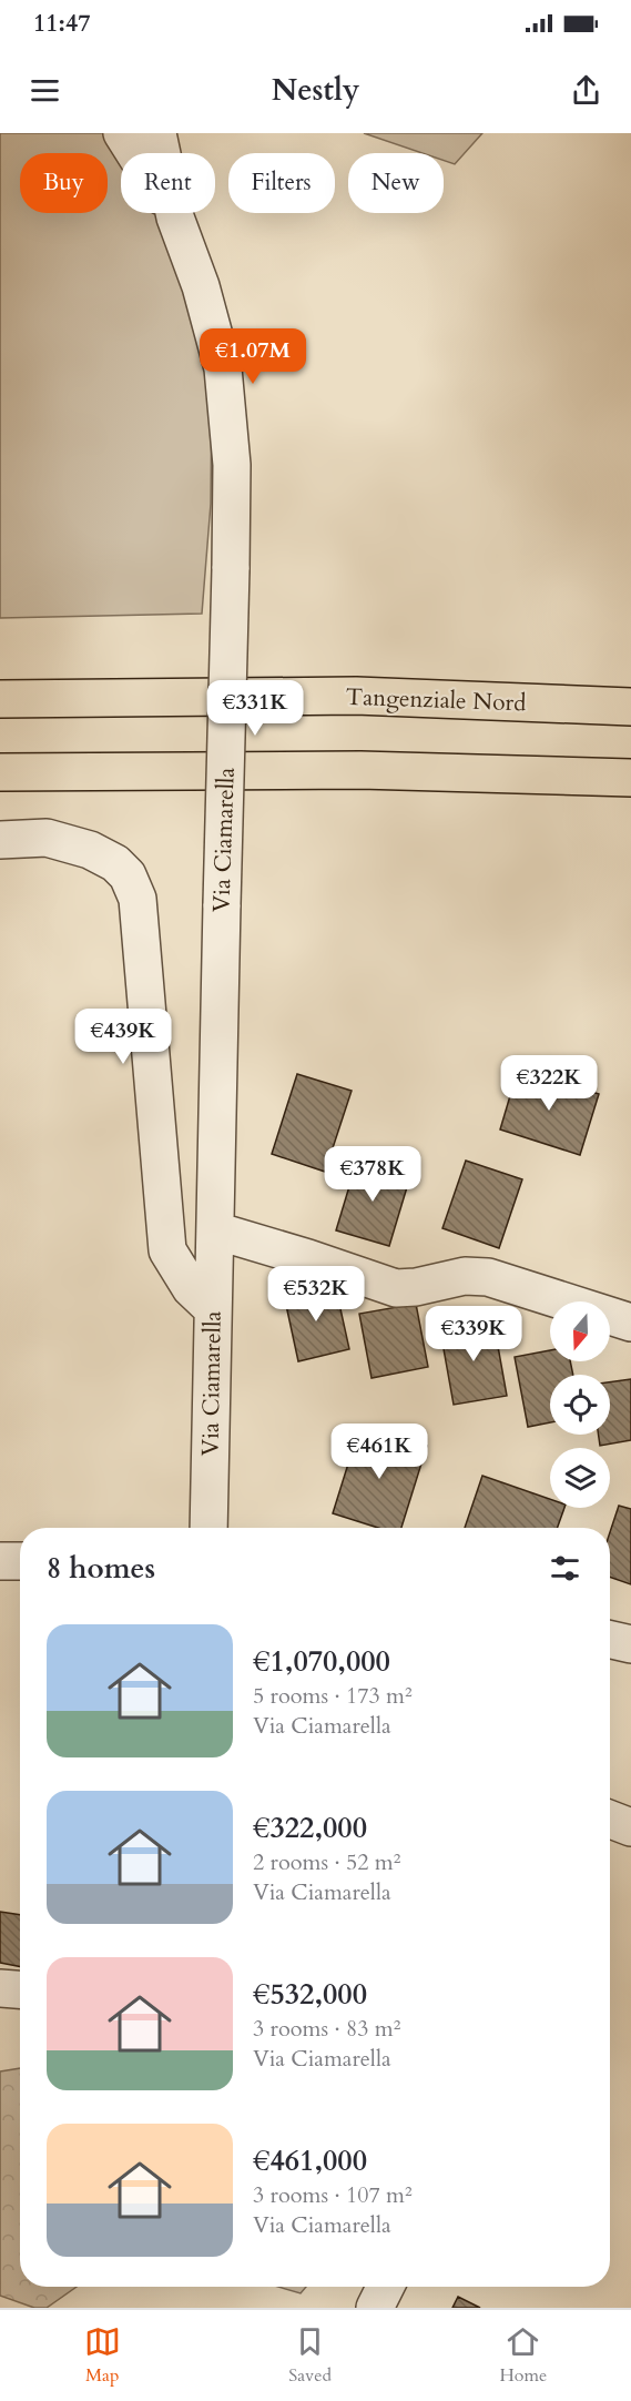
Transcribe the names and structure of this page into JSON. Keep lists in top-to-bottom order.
{
  "streets": {
    "highway": ["Tangenziale Nord"],
    "street": ["Via Ciamarella"]
  },
  "north": "bottom",
  "page": {
    "status": "11:47",
    "header": "Nestly",
    "chip": [
      "Buy",
      "Rent",
      "Filters",
      "New"
    ],
    "price": [
      "€1.07M",
      "€331K",
      "€439K",
      "€322K",
      "€378K",
      "€532K",
      "€339K",
      "€461K"
    ],
    "heading": "8 homes",
    "list": [
      {
        "name": "€1,070,000",
        "note": "5 rooms · 173 m² · Via Ciamarella"
      },
      {
        "name": "€322,000",
        "note": "2 rooms · 52 m² · Via Ciamarella"
      },
      {
        "name": "€532,000",
        "note": "3 rooms · 83 m² · Via Ciamarella"
      },
      {
        "name": "€461,000",
        "note": "3 rooms · 107 m² · Via Ciamarella"
      }
    ],
    "tabs": ["Map", "Saved", "Home"]
  }
}
